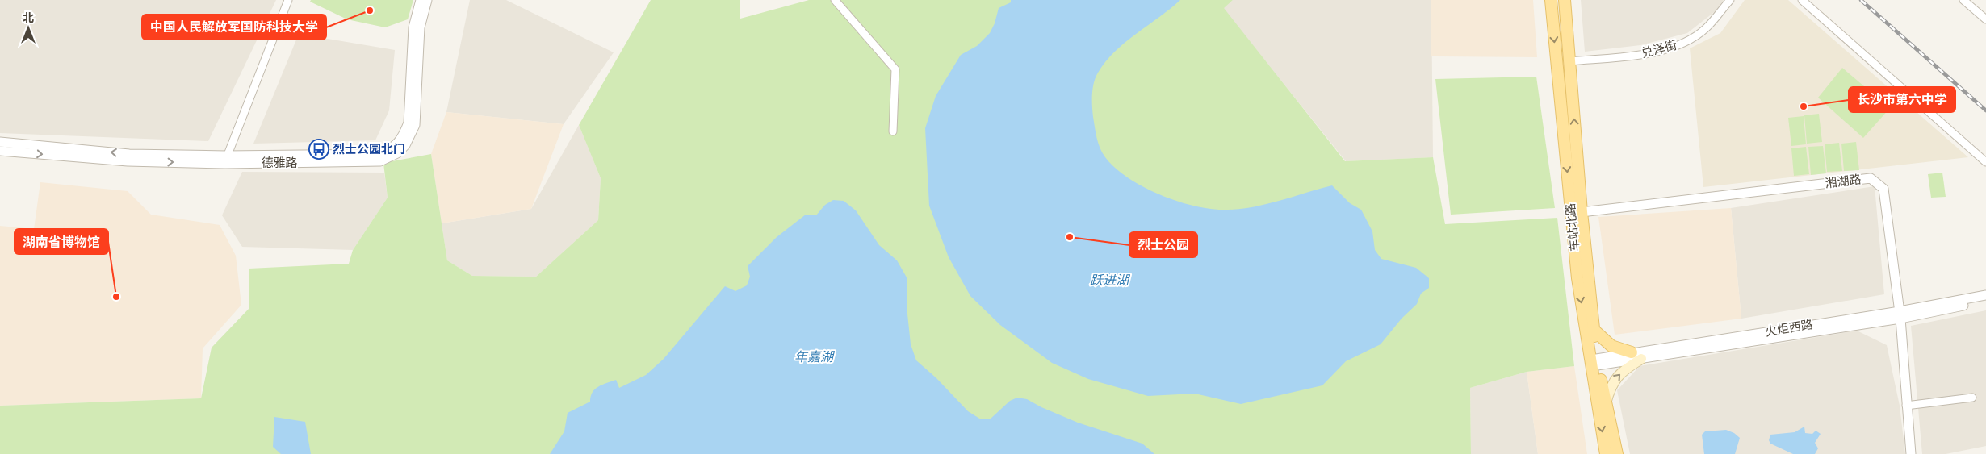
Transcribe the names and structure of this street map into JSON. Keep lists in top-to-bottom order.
{
  "streets": {
    "main road": ["车站北路"],
    "street": [
      "兑泽街",
      "德雅路",
      "湘湖路",
      "火炬西路"
    ]
  },
  "crossings": [
    ["兑泽街", "车站北路"],
    ["湘湖路", "车站北路"],
    ["湘湖路", "火炬西路"],
    ["车站北路", "火炬西路"]
  ],
  "water": ["跃进湖", "年嘉湖"],
  "places": {
    "other": [
      "中国人民解放军国防科技大学",
      "长沙市第六中学",
      "烈士公园",
      "湖南省博物馆"
    ],
    "bus stop": ["烈士公园北门"]
  },
  "north": "top"
}
